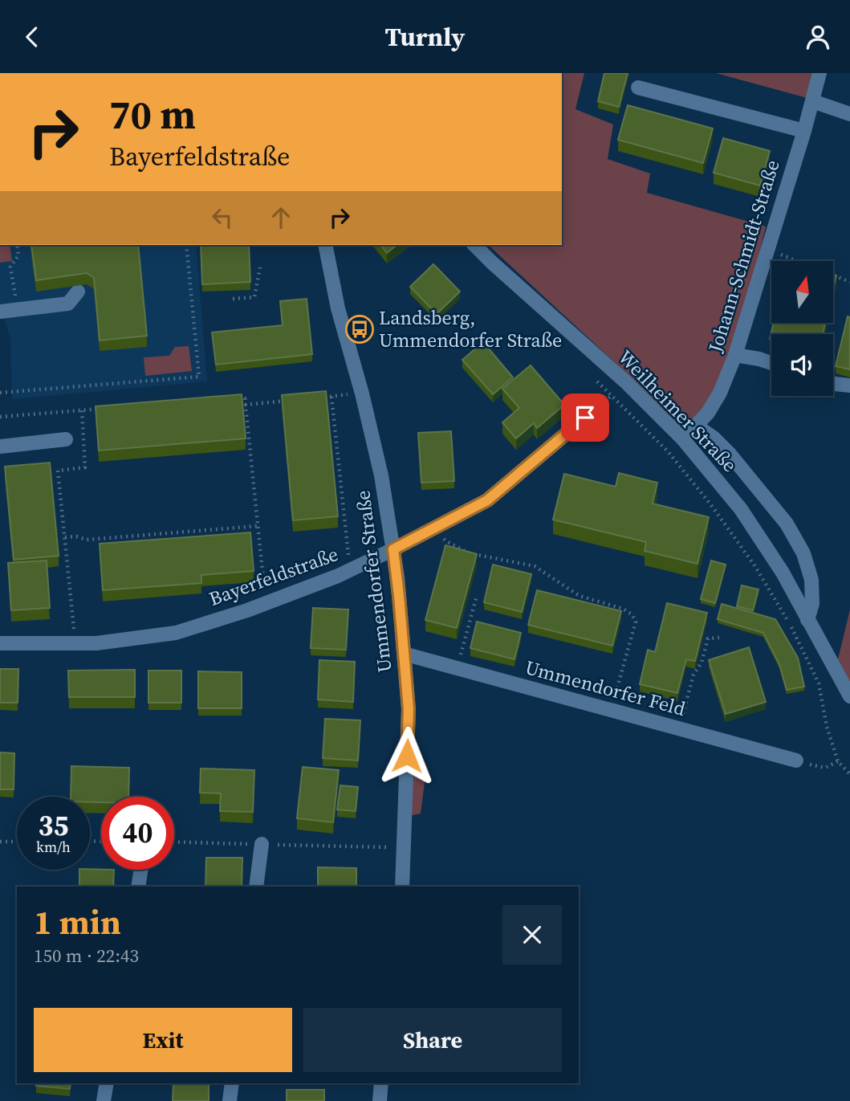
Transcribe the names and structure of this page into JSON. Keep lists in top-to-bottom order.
{
  "streets": {
    "street": [
      "Johann-Schmidt-Straße",
      "Weilheimer Straße",
      "Bayerfeldstraße",
      "Ummendorfer Straße",
      "Ummendorfer Feld"
    ]
  },
  "crossings": [
    ["Johann-Schmidt-Straße", "Weilheimer Straße"],
    ["Bayerfeldstraße", "Ummendorfer Straße"],
    ["Ummendorfer Straße", "Ummendorfer Feld"]
  ],
  "places": {
    "bus stop": ["Landsberg, Ummendorfer Straße"]
  },
  "north": "top",
  "page": {
    "header": "Turnly",
    "turn": ["70 m", "Bayerfeldstraße"],
    "speed": "35 km/h",
    "limit": "40",
    "heading": ["1 min", "150 m · 22:43"],
    "buttons": ["Exit", "Share"]
  }
}
